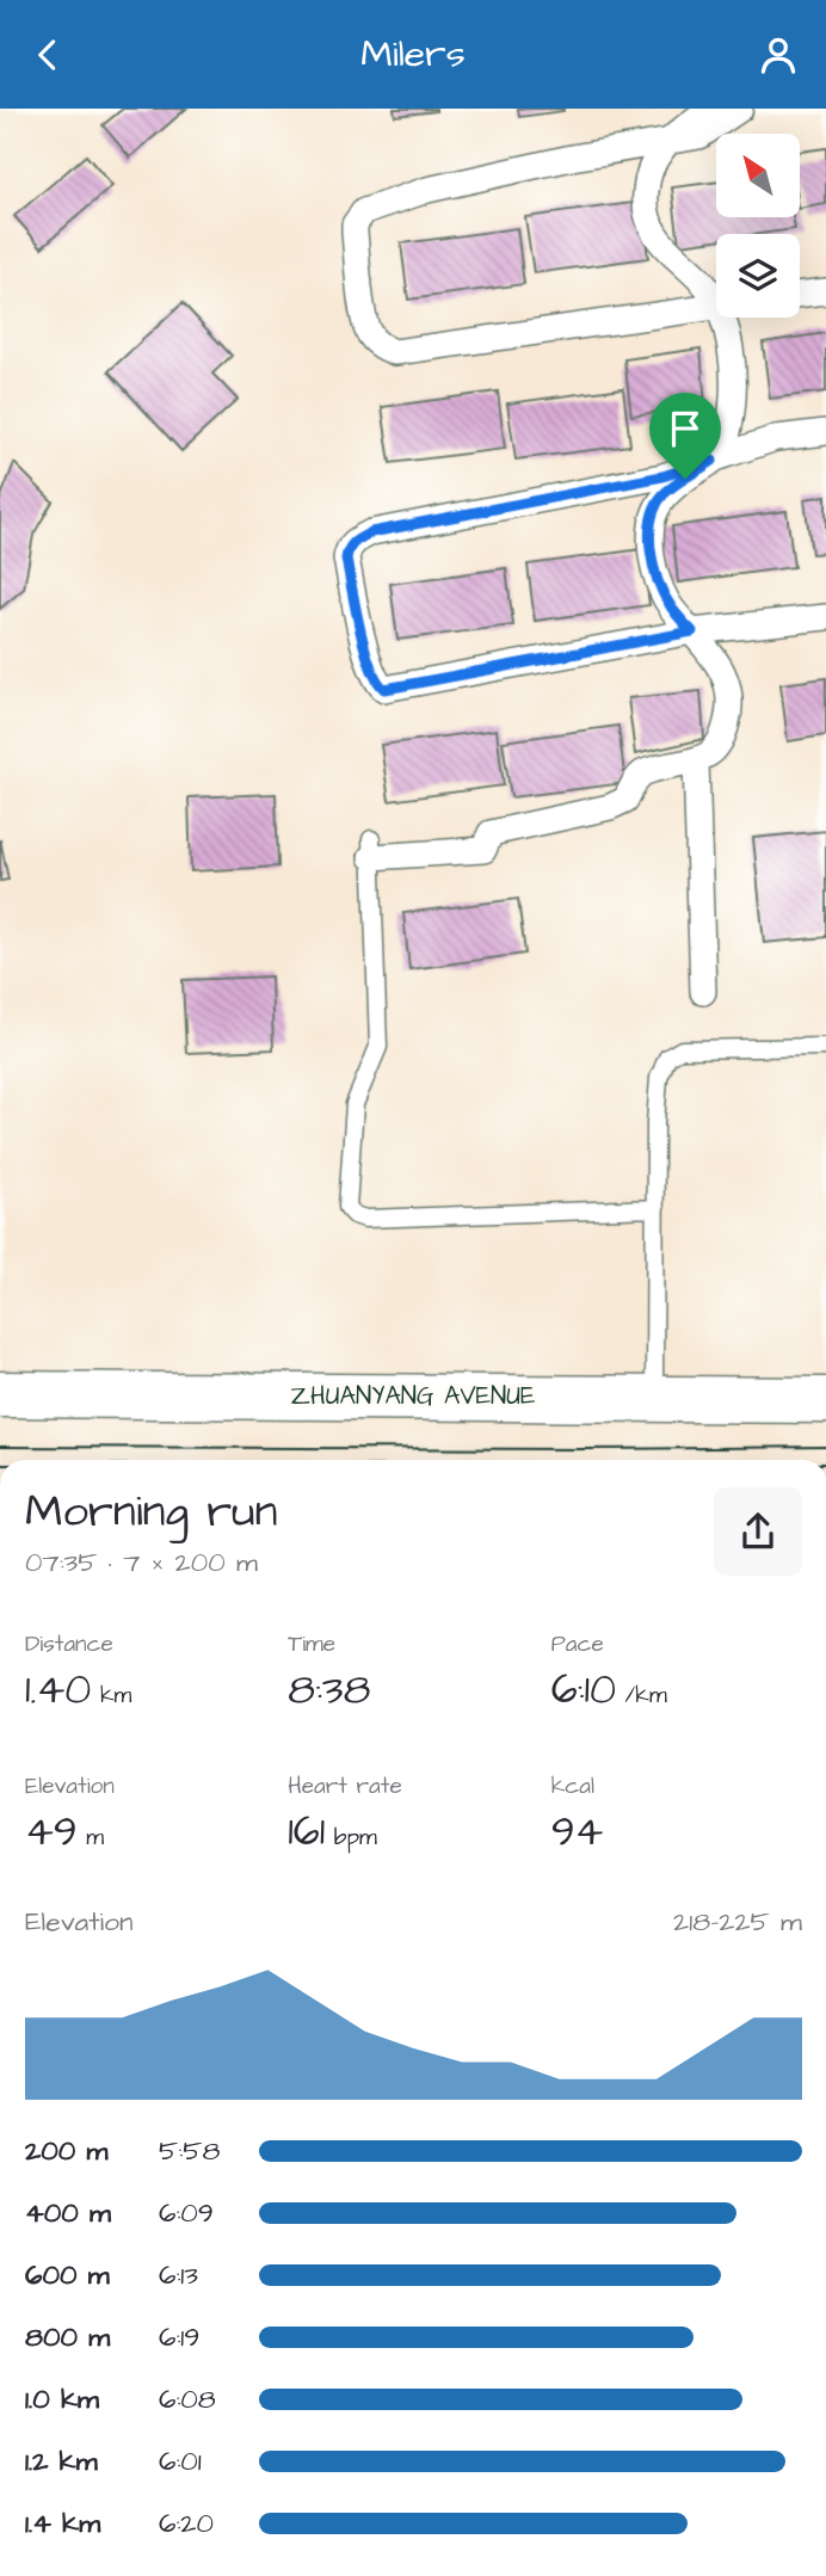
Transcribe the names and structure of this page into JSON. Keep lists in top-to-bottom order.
{
  "streets": {
    "main road": ["ZHUANYANG AVENUE"]
  },
  "north": "top left",
  "page": {
    "header": "Milers",
    "heading": ["Morning run", "07:35 · 7 × 200 m"],
    "stats": [
      ["Distance", "1.40 km"],
      ["Time", "8:38"],
      ["Pace", "6:10 /km"],
      ["Elevation", "49 m"],
      ["Heart rate", "161 bpm"],
      ["kcal", "94"]
    ],
    "chart": ["Elevation", "218–225 m"],
    "list": [
      {
        "name": "200 m",
        "note": "5:58"
      },
      {
        "name": "400 m",
        "note": "6:09"
      },
      {
        "name": "600 m",
        "note": "6:13"
      },
      {
        "name": "800 m",
        "note": "6:19"
      },
      {
        "name": "1.0 km",
        "note": "6:08"
      },
      {
        "name": "1.2 km",
        "note": "6:01"
      },
      {
        "name": "1.4 km",
        "note": "6:20"
      }
    ]
  }
}
